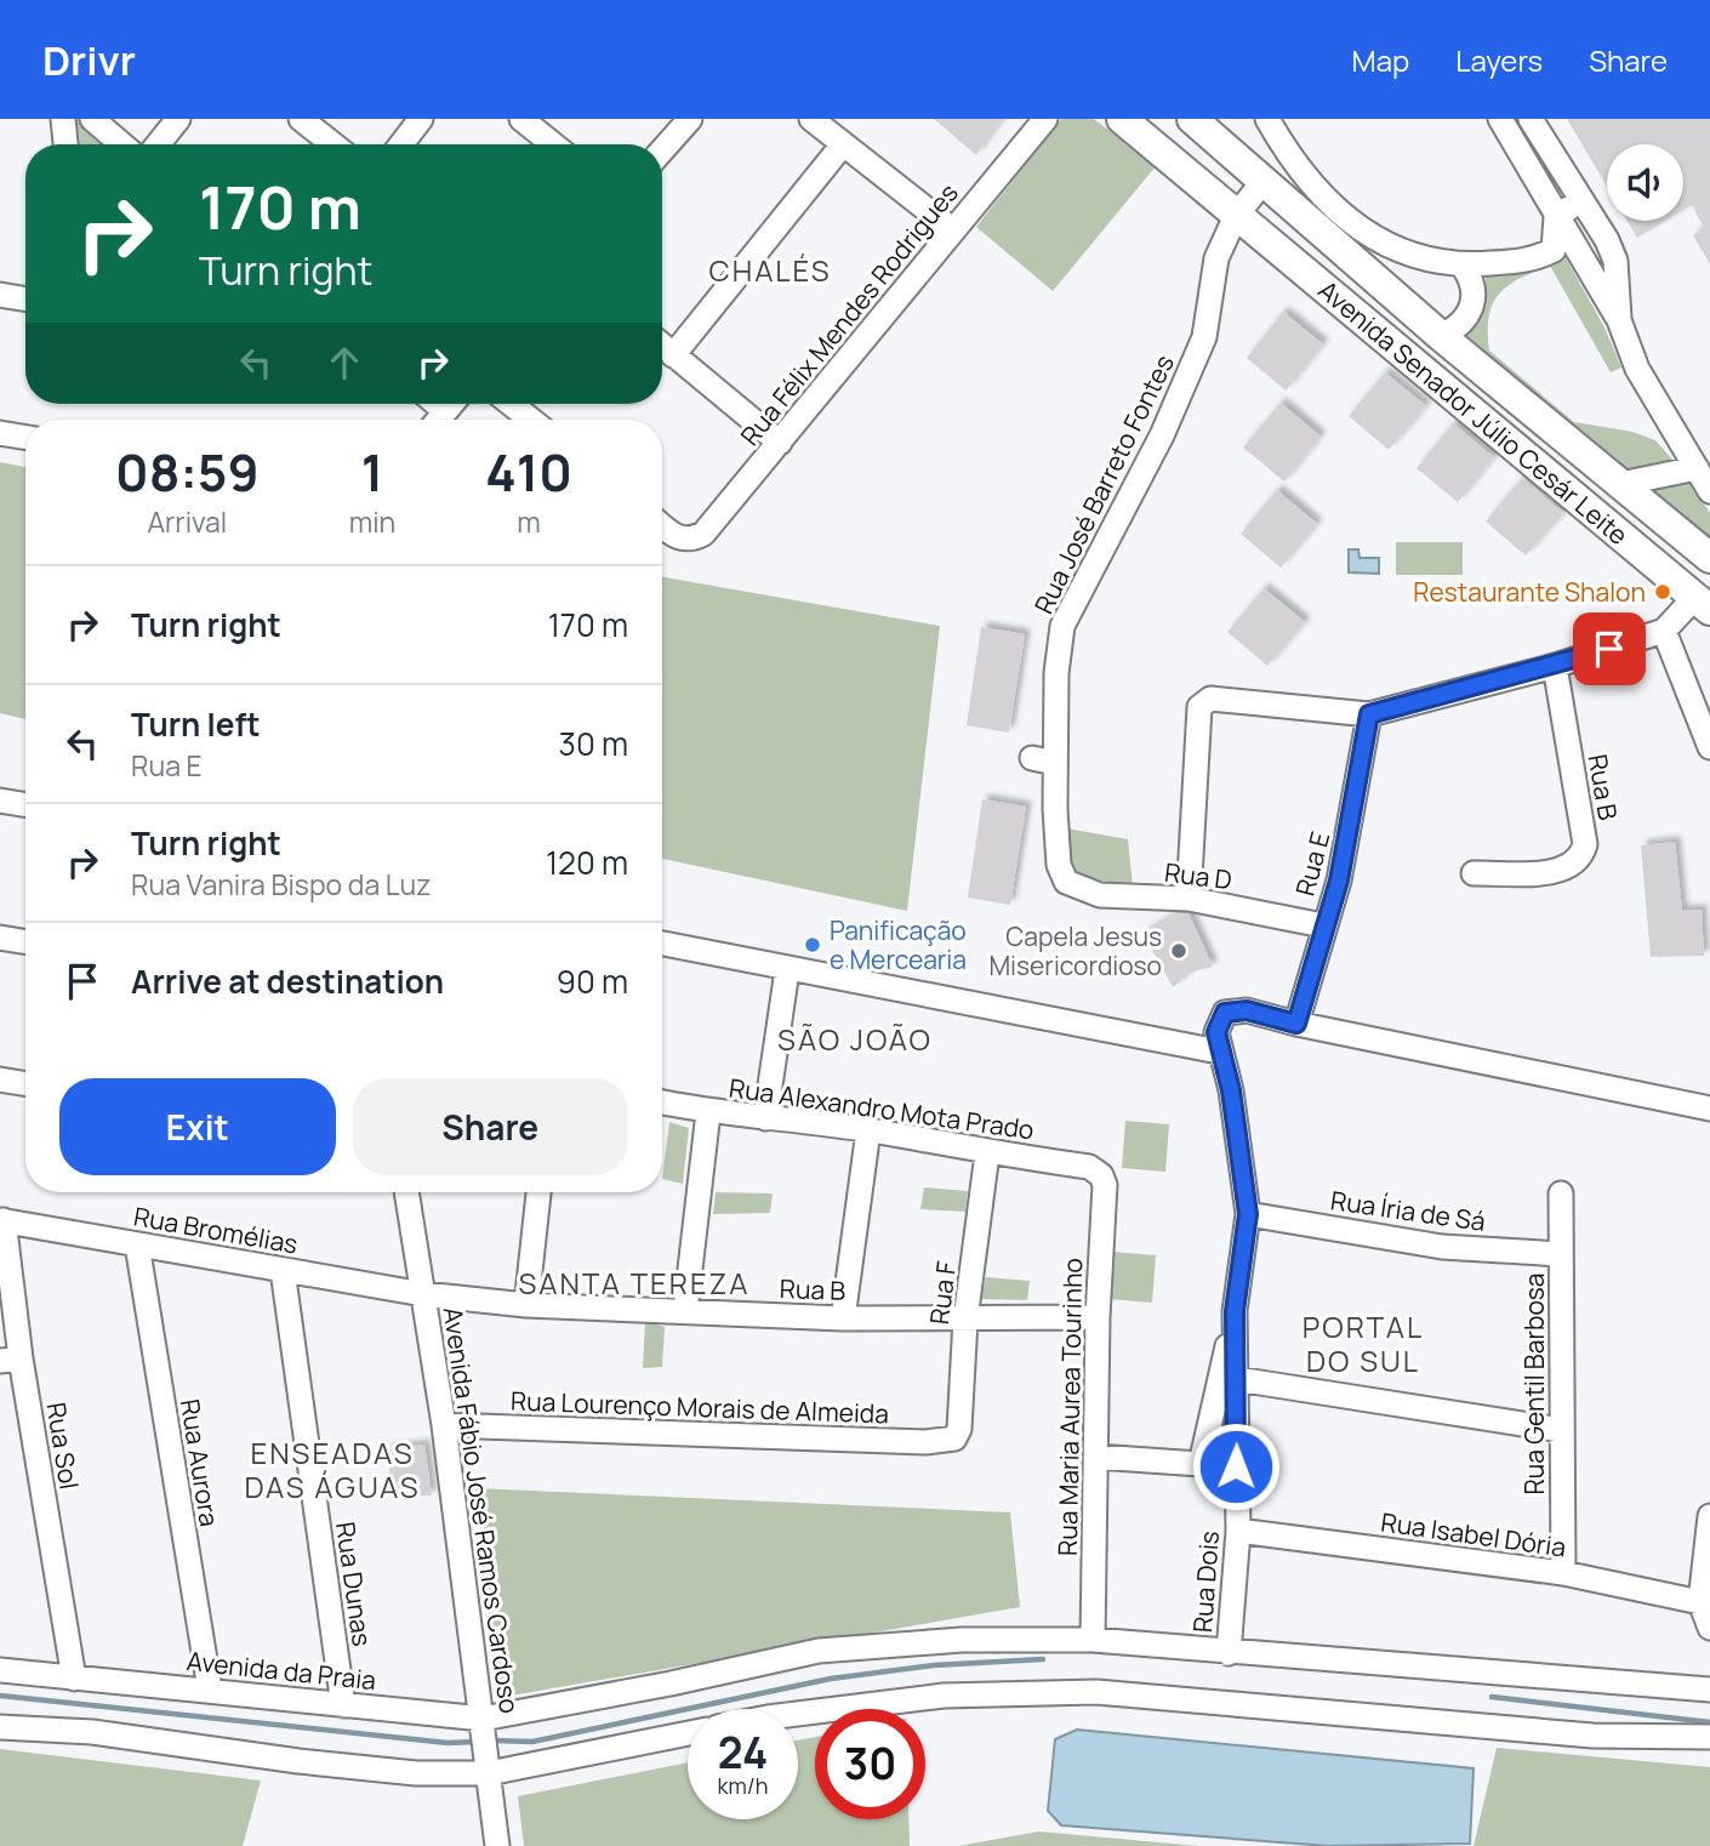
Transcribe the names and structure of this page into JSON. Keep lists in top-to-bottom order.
{
  "streets": {
    "main road": ["Avenida Senador Júlio Cesár Leite"],
    "street": [
      "Rua Félix Mendes Rodrigues",
      "Rua José Barreto Fontes",
      "Rua B",
      "Rua E",
      "Rua D",
      "Rua Alexandro Mota Prado",
      "Rua Íria de Sá",
      "Rua Bromélias",
      "Rua F",
      "Rua Gentil Barbosa",
      "Rua Lourenço Morais de Almeida",
      "Rua Maria Aurea Tourinho",
      "Rua Sol",
      "Rua Aurora",
      "Avenida Fábio José Ramos Cardoso",
      "Rua Isabel Dória",
      "Rua Dois",
      "Rua Dunas",
      "Avenida da Praia"
    ]
  },
  "crossings": [
    ["Avenida Senador Júlio Cesár Leite", "Rua José Barreto Fontes"],
    ["Rua José Barreto Fontes", "Rua D"],
    ["Rua B", "Rua Bromélias"],
    ["Rua B", "Rua F"],
    ["Rua B", "Rua Maria Aurea Tourinho"],
    ["Rua B", "Avenida Fábio José Ramos Cardoso"],
    ["Rua E", "Rua D"],
    ["Rua E", "Rua Dois"],
    ["Rua Alexandro Mota Prado", "Rua F"],
    ["Rua Alexandro Mota Prado", "Rua Maria Aurea Tourinho"],
    ["Rua Íria de Sá", "Rua Gentil Barbosa"],
    ["Rua Íria de Sá", "Rua Dois"],
    ["Rua Bromélias", "Rua Sol"],
    ["Rua Bromélias", "Rua Aurora"],
    ["Rua Bromélias", "Avenida Fábio José Ramos Cardoso"],
    ["Rua Bromélias", "Rua Dunas"],
    ["Rua F", "Rua Lourenço Morais de Almeida"],
    ["Rua Gentil Barbosa", "Rua Isabel Dória"],
    ["Rua Lourenço Morais de Almeida", "Avenida Fábio José Ramos Cardoso"],
    ["Rua Maria Aurea Tourinho", "Avenida da Praia"],
    ["Rua Sol", "Avenida da Praia"],
    ["Rua Aurora", "Avenida da Praia"],
    ["Avenida Fábio José Ramos Cardoso", "Avenida da Praia"],
    ["Rua Isabel Dória", "Rua Dois"],
    ["Rua Dois", "Avenida da Praia"],
    ["Rua Dunas", "Avenida da Praia"]
  ],
  "districts": [
    "CHALÉS",
    "SÃO JOÃO",
    "SANTA TEREZA",
    "PORTAL DO SUL",
    "ENSEADAS DAS ÁGUAS"
  ],
  "places": ["Restaurante Shalon", "Panificação e Mercearia", "Capela Jesus Misericordioso"],
  "page": {
    "header": "Drivr",
    "nav": ["Map", "Layers", "Share"],
    "turn": ["170 m", "Turn right"],
    "eta": [
      "08:59",
      "Arrival",
      "1",
      "min",
      "410",
      "m"
    ],
    "list": [
      {
        "name": "Turn right",
        "value": "170 m"
      },
      {
        "name": "Turn left",
        "note": "Rua E",
        "value": "30 m"
      },
      {
        "name": "Turn right",
        "note": "Rua Vanira Bispo da Luz",
        "value": "120 m"
      },
      {
        "name": "Arrive at destination",
        "value": "90 m"
      }
    ],
    "buttons": ["Exit", "Share"],
    "speed": "24 km/h",
    "limit": "30"
  }
}
